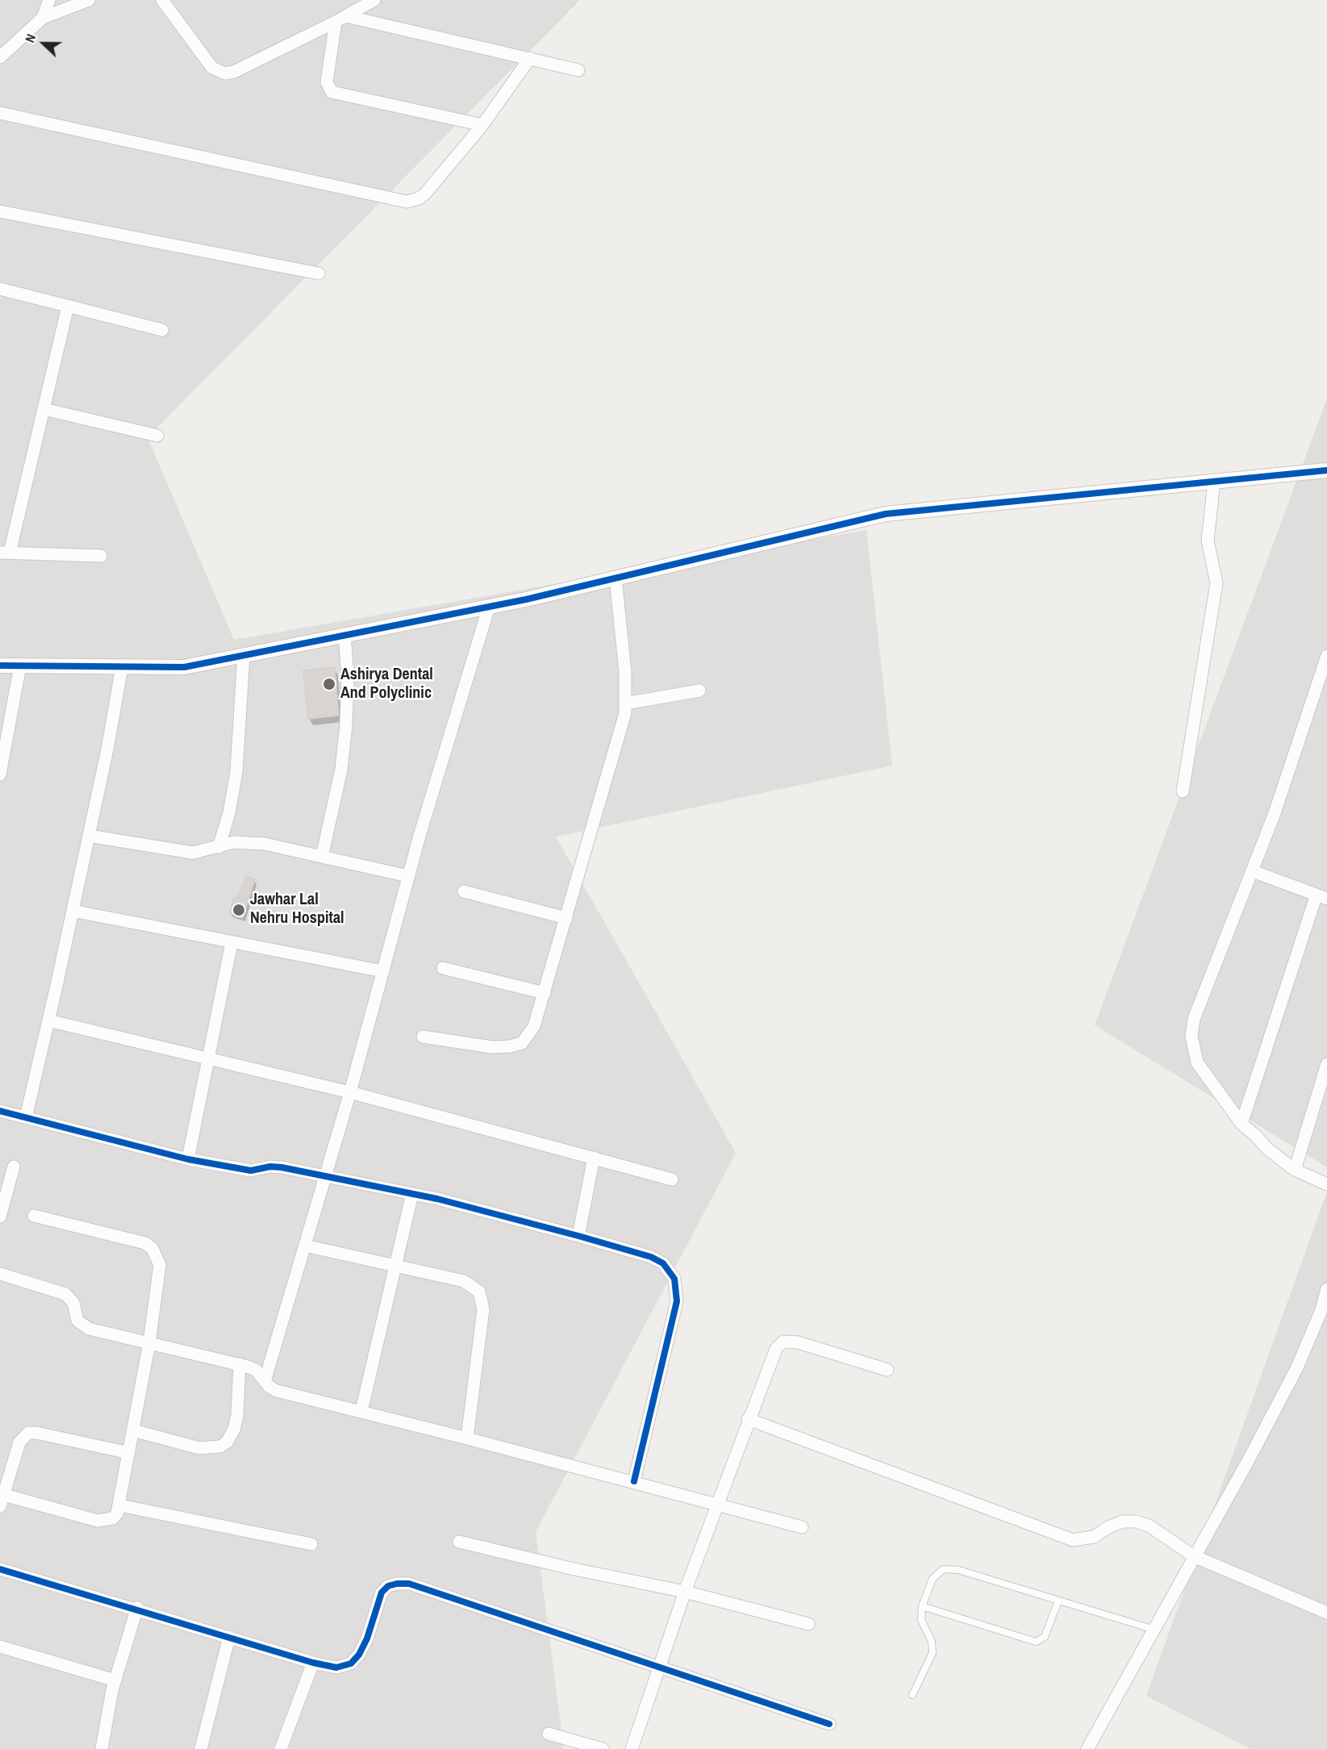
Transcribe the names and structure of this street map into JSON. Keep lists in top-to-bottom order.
{
  "places": ["Ashirya Dental And Polyclinic", "Jawhar Lal Nehru Hospital"],
  "north": "left"
}
